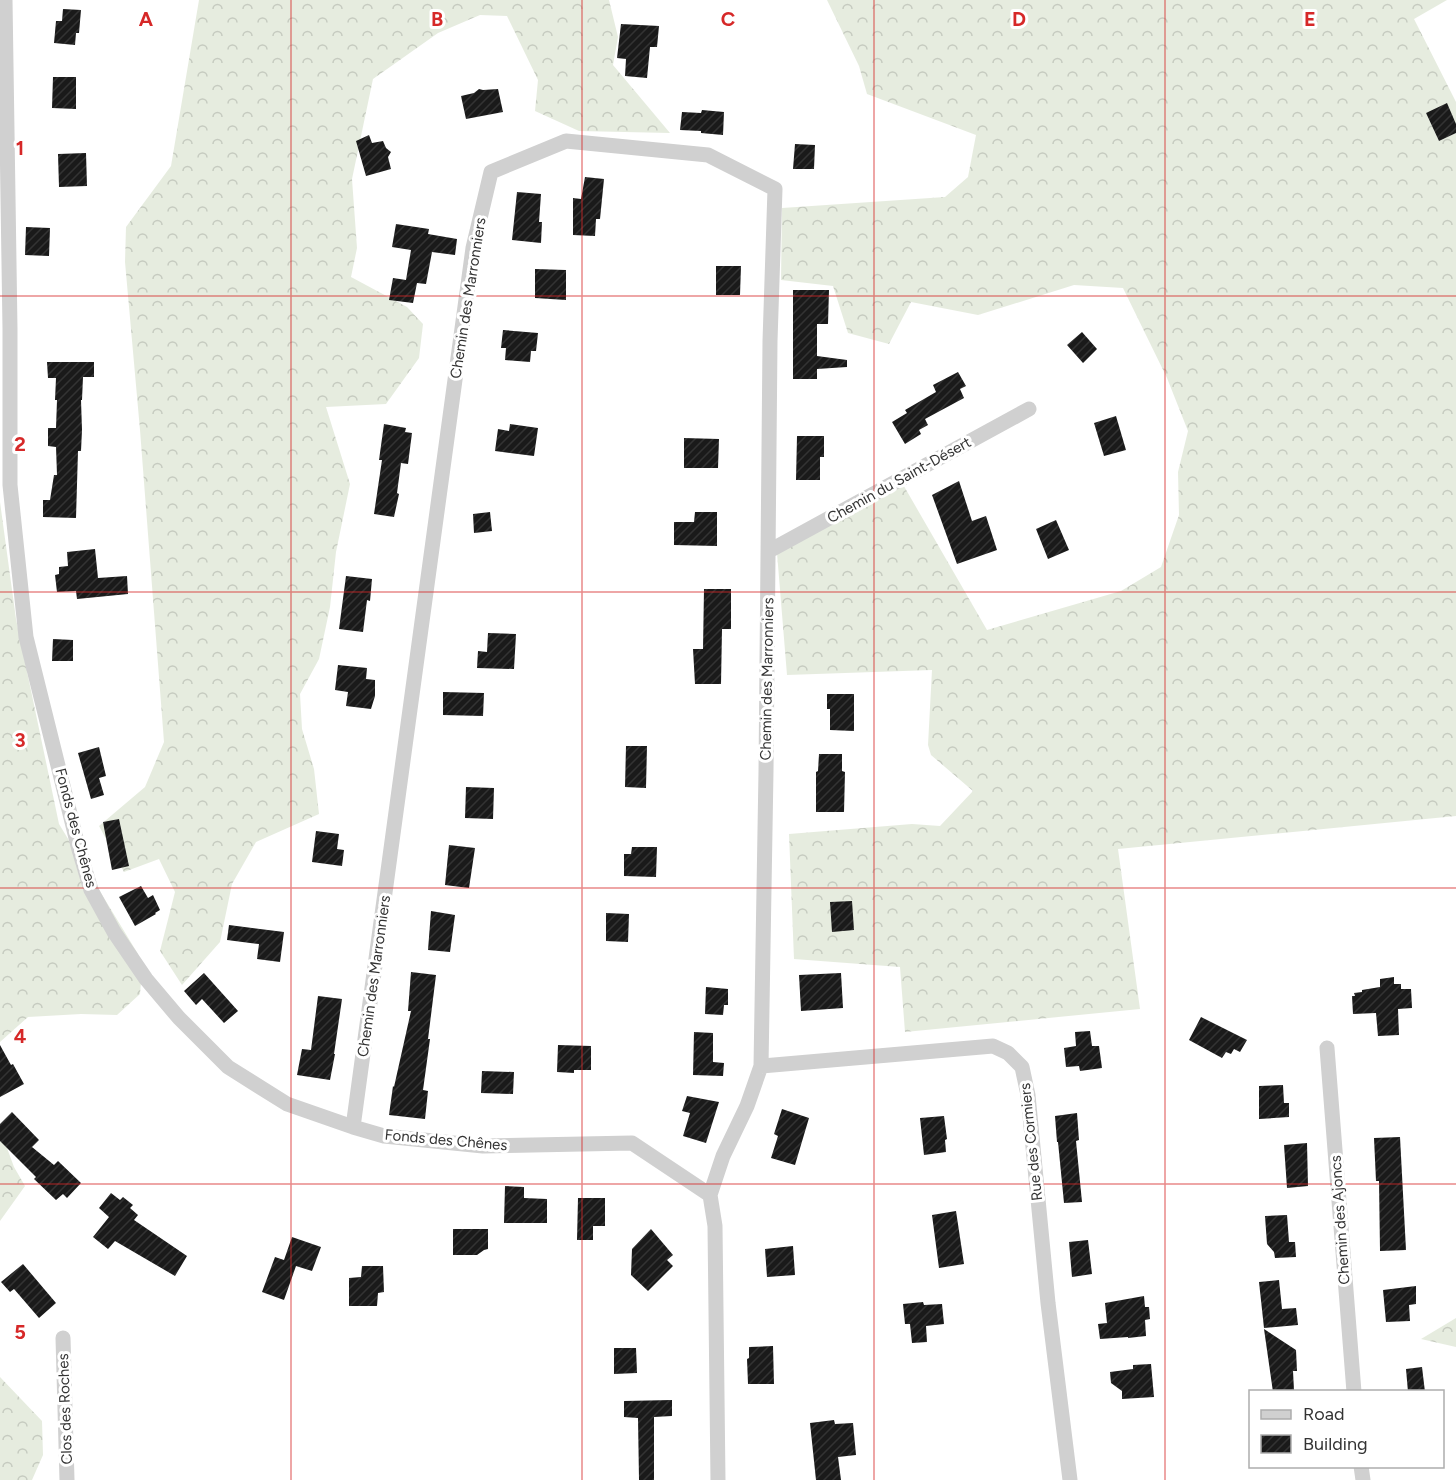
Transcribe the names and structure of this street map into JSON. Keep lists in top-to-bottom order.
{
  "streets": {
    "street": [
      "Chemin des Marronniers",
      "Chemin du Saint-Désert",
      "Fonds des Chênes",
      "Rue des Cormiers",
      "Chemin des Ajoncs",
      "Clos des Roches"
    ]
  },
  "crossings": [
    ["Chemin des Marronniers", "Chemin du Saint-Désert"],
    ["Chemin des Marronniers", "Fonds des Chênes"],
    ["Chemin des Marronniers", "Rue des Cormiers"]
  ],
  "legend": ["Road", "Building"],
  "grid": {
    "columns": [
      "A",
      "B",
      "C",
      "D",
      "E"
    ],
    "rows": [
      "1",
      "2",
      "3",
      "4",
      "5"
    ]
  }
}
